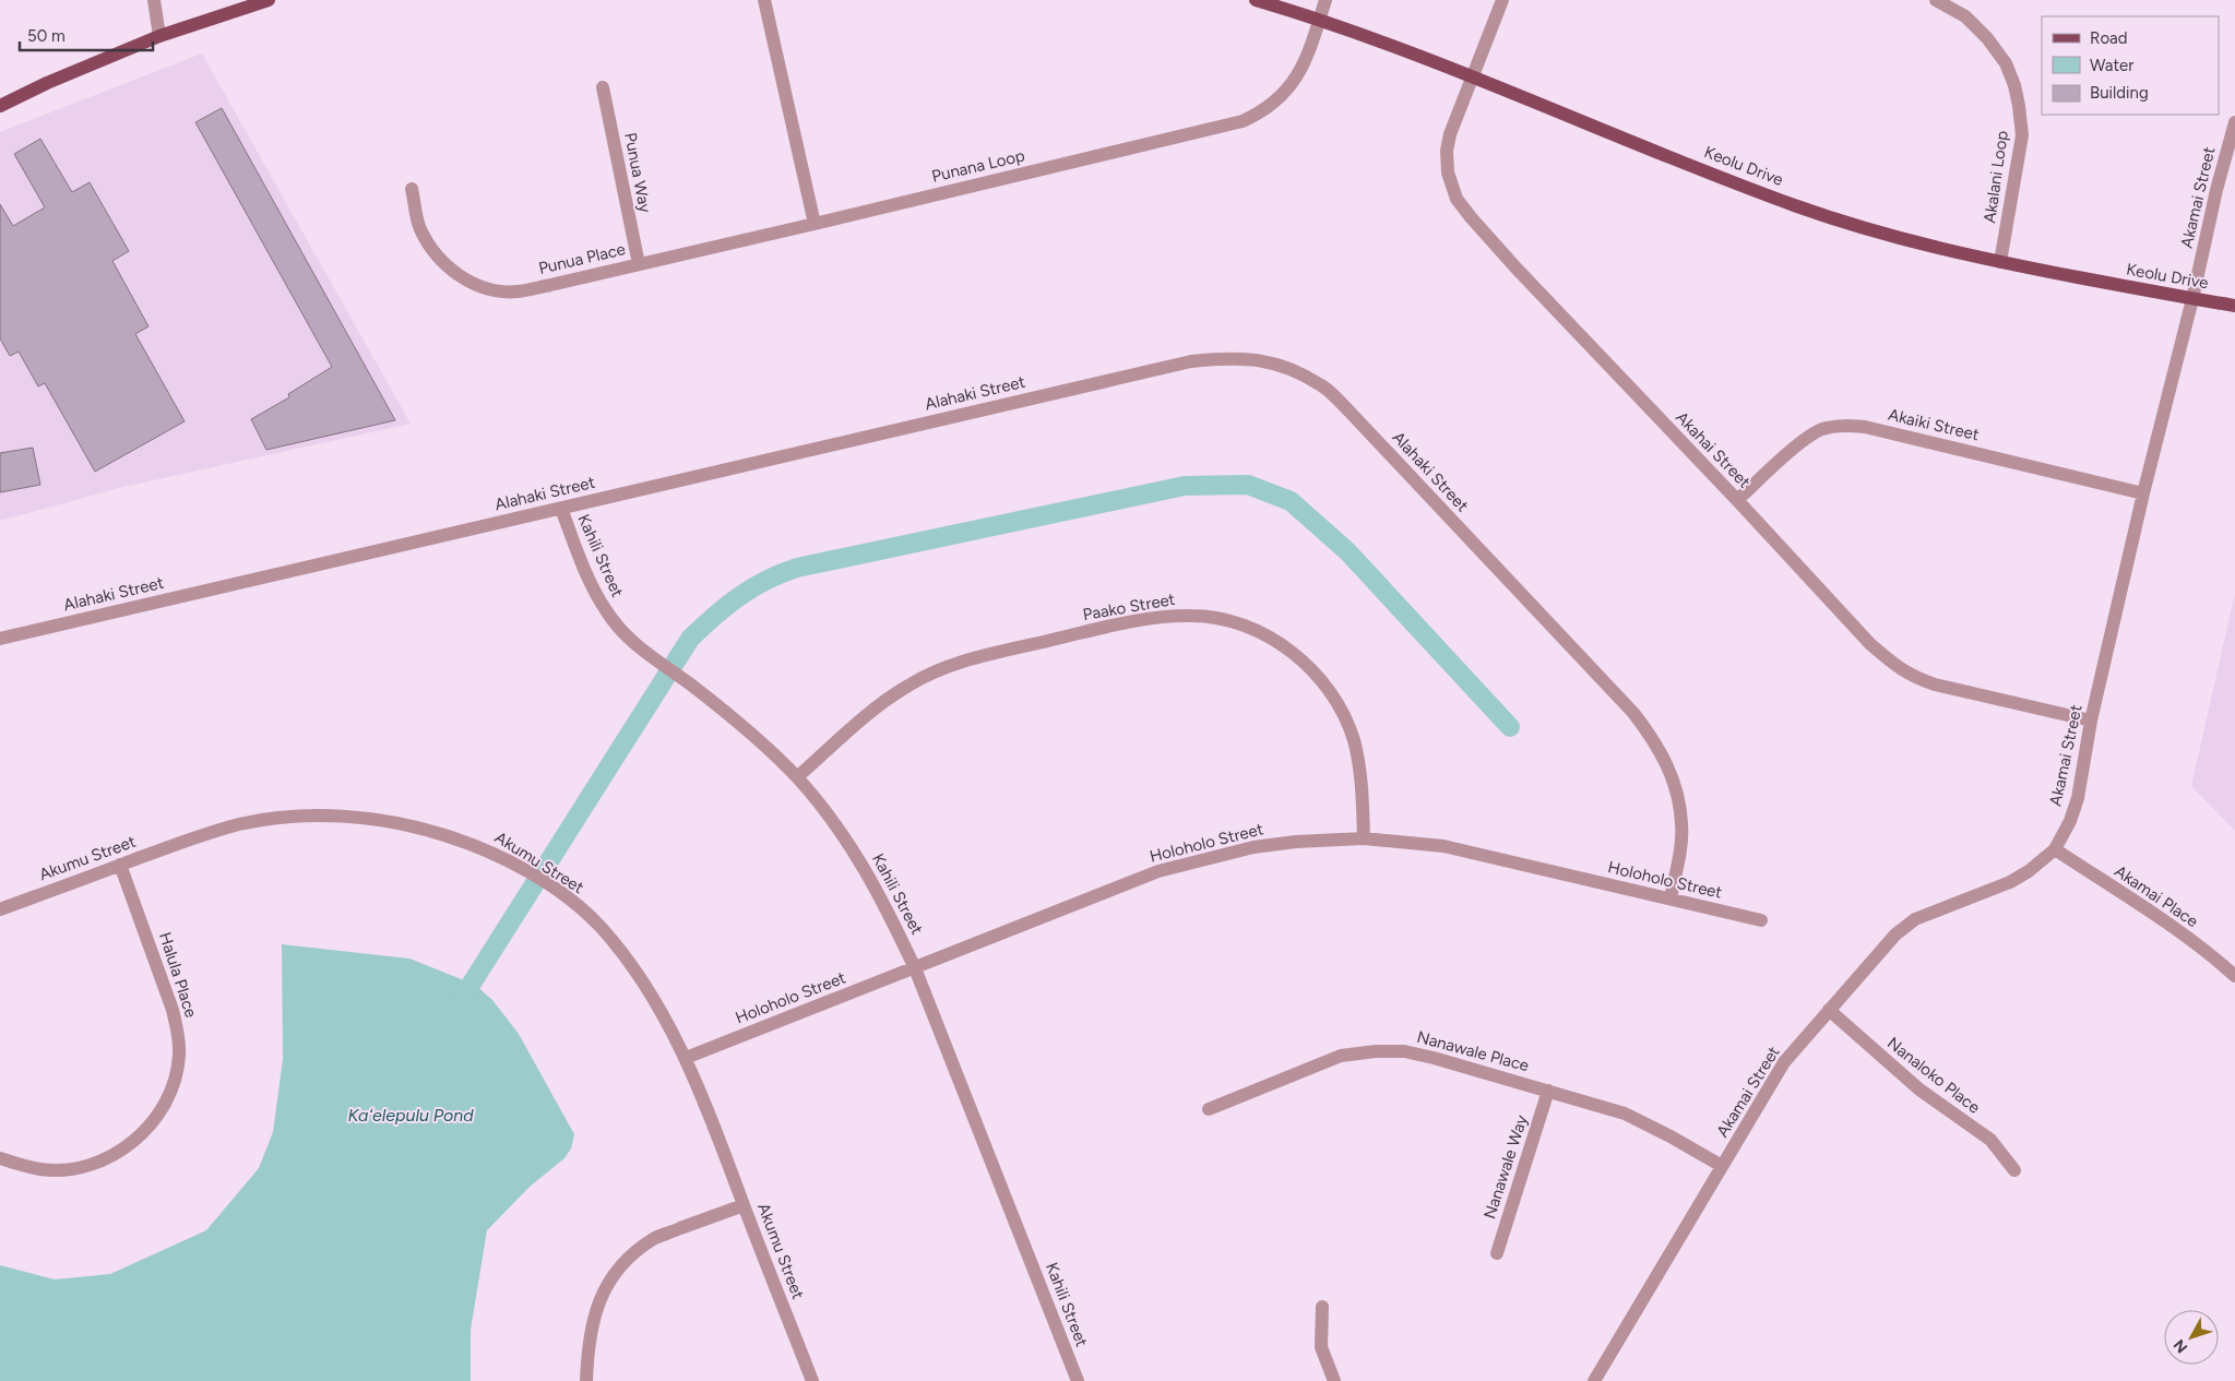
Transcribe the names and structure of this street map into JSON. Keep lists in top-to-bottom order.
{
  "streets": {
    "main road": ["Keolu Drive"],
    "street": [
      "Punana Loop",
      "Punua Way",
      "Akalani Loop",
      "Akamai Street",
      "Punua Place",
      "Alahaki Street",
      "Akaiki Street",
      "Akahai Street",
      "Kahili Street",
      "Paako Street",
      "Holoholo Street",
      "Akumu Street",
      "Akamai Place",
      "Halula Place",
      "Nanawale Place",
      "Nanaloko Place",
      "Nanawale Way"
    ]
  },
  "crossings": [
    ["Punana Loop", "Keolu Drive"],
    ["Punana Loop", "Punua Place"],
    ["Keolu Drive", "Akalani Loop"],
    ["Keolu Drive", "Akamai Street"],
    ["Keolu Drive", "Akahai Street"],
    ["Punua Way", "Punua Place"],
    ["Akamai Street", "Akaiki Street"],
    ["Akamai Street", "Akahai Street"],
    ["Akamai Street", "Akamai Place"],
    ["Akamai Street", "Nanawale Place"],
    ["Akamai Street", "Nanaloko Place"],
    ["Alahaki Street", "Kahili Street"],
    ["Alahaki Street", "Holoholo Street"],
    ["Akaiki Street", "Akahai Street"],
    ["Kahili Street", "Paako Street"],
    ["Kahili Street", "Holoholo Street"],
    ["Paako Street", "Holoholo Street"],
    ["Holoholo Street", "Akumu Street"],
    ["Akumu Street", "Halula Place"],
    ["Nanawale Place", "Nanawale Way"]
  ],
  "water": ["Kaʻelepulu Pond"],
  "legend": ["Road", "Water", "Building"],
  "scale_bar": "50 m",
  "north": "bottom left"
}
